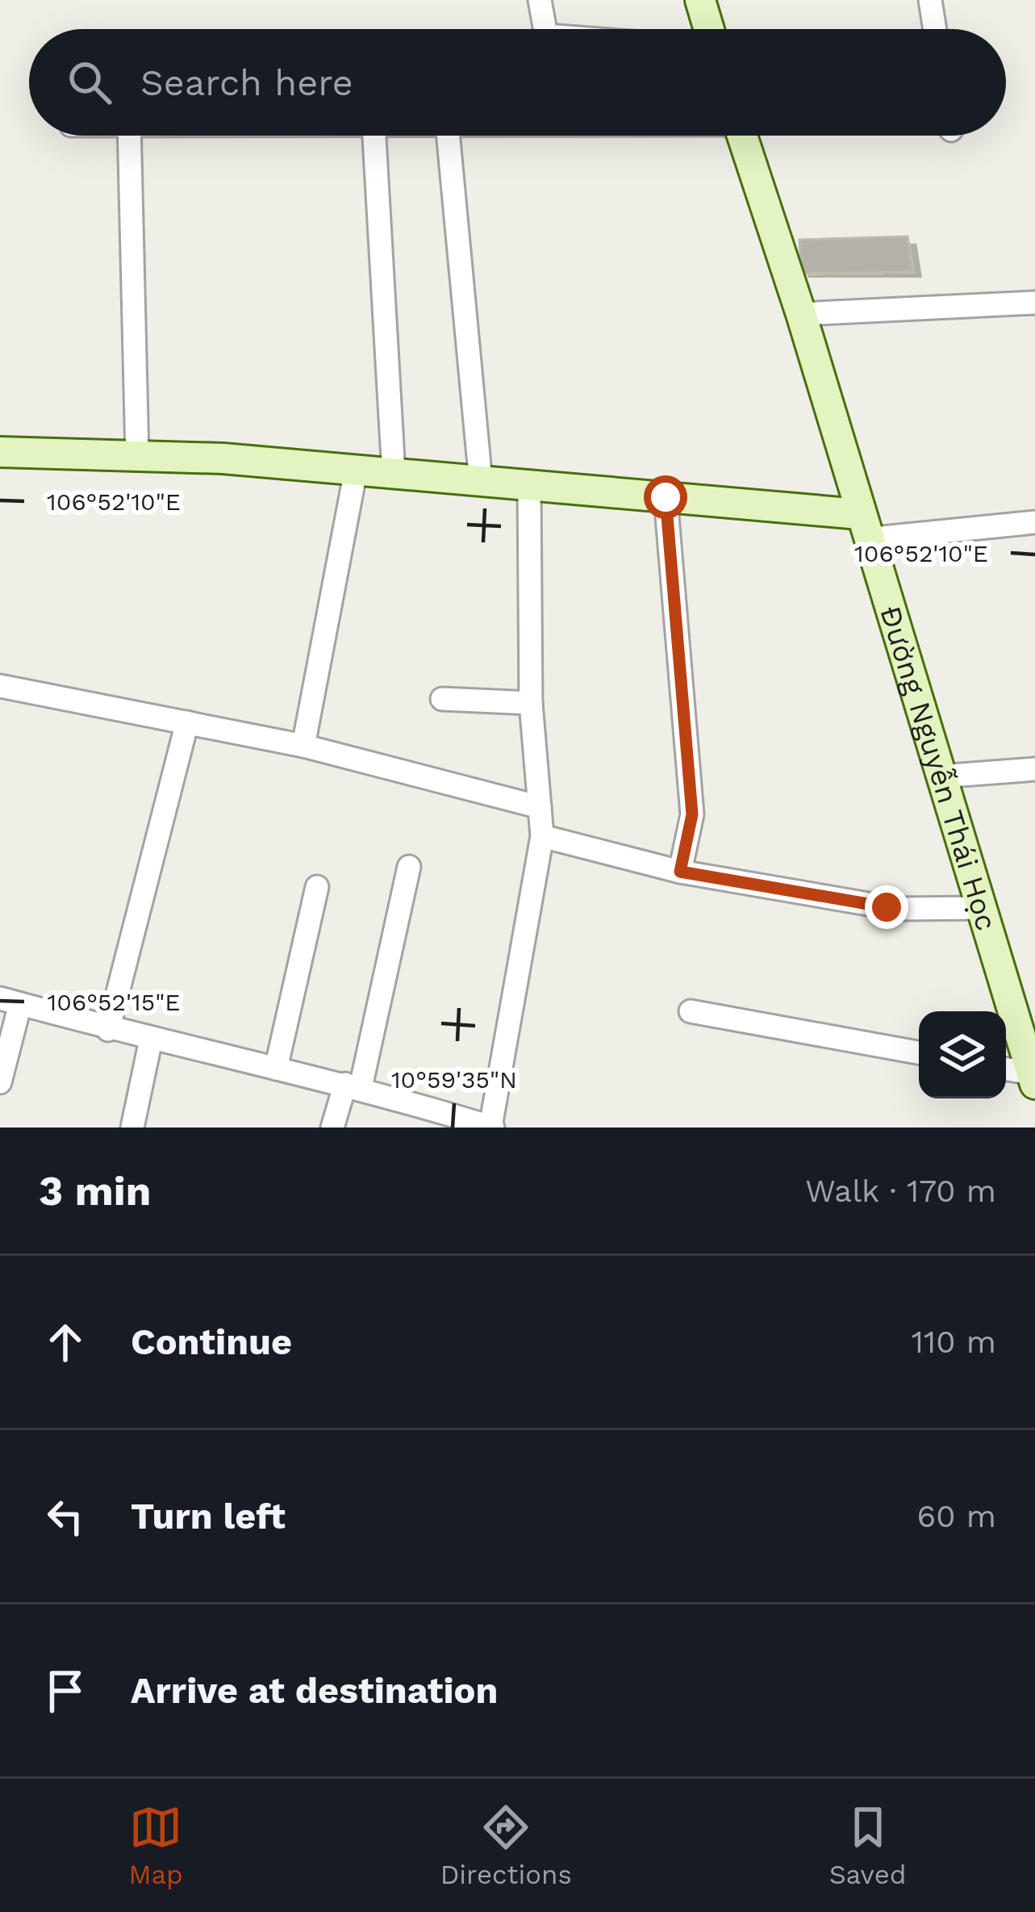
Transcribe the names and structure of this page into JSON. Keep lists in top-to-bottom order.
{
  "streets": {
    "street": ["Đường Nguyễn Thái Học"]
  },
  "page": {
    "search": "Search here",
    "heading": ["3 min", "Walk · 170 m"],
    "list": [
      ["Continue", "110 m"],
      ["Turn left", "60 m"],
      "Arrive at destination"
    ],
    "nav": ["Map", "Directions", "Saved"]
  },
  "coordinates": ["106°52'10\"E", "106°52'15\"E", "10°59'35\"N"]
}
